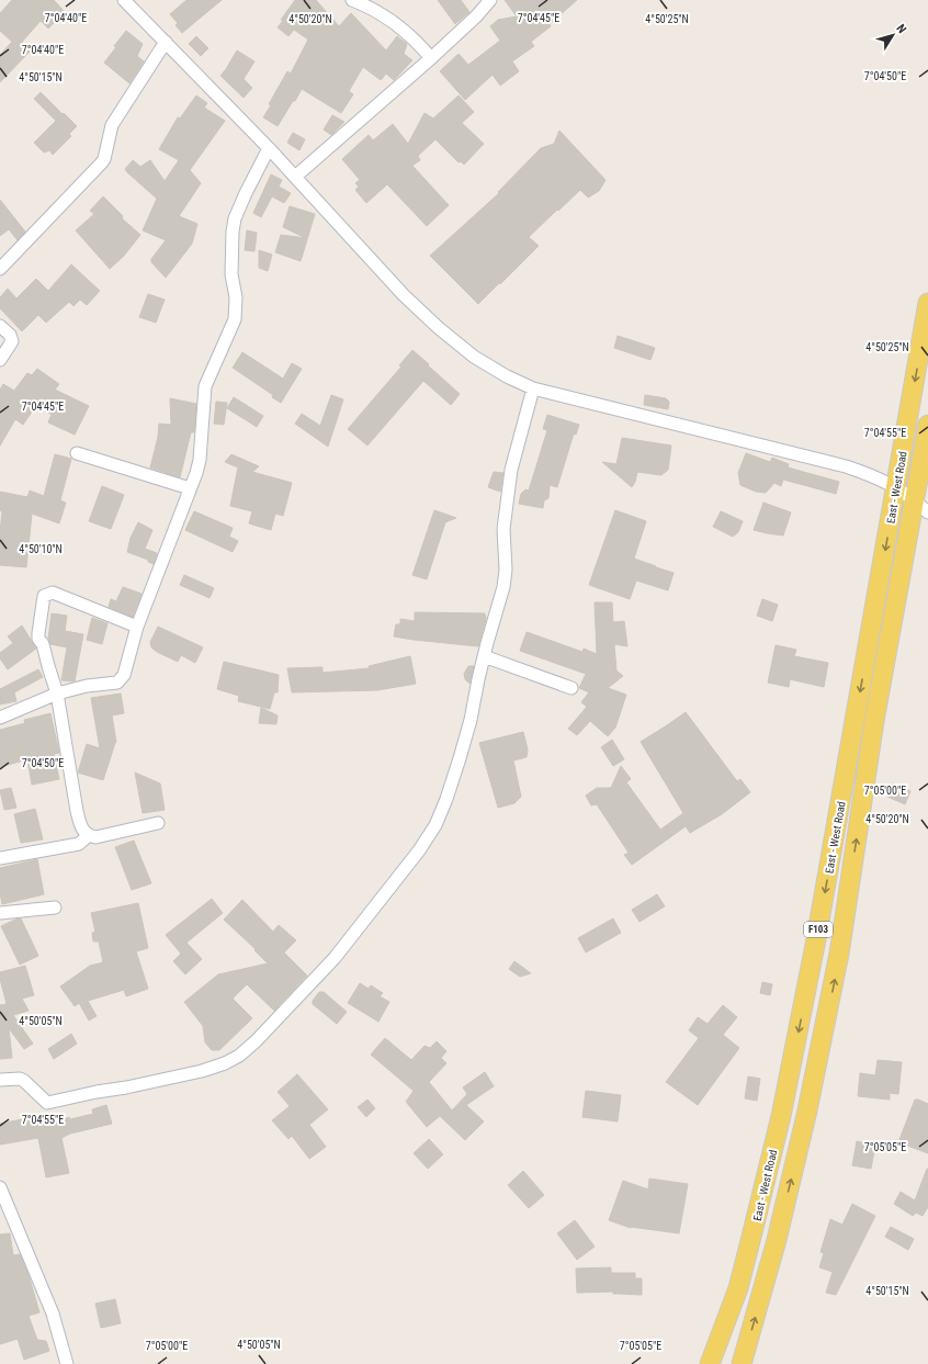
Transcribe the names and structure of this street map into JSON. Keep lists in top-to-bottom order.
{
  "streets": {
    "main road": ["East - West Road", "F103"]
  },
  "north": "top right",
  "coordinates": [
    "7°04'40\"E",
    "7°04'45\"E",
    "4°50'20\"N",
    "4°50'25\"N",
    "7°04'50\"E",
    "4°50'15\"N",
    "7°04'55\"E",
    "4°50'10\"N",
    "7°05'00\"E",
    "4°50'05\"N",
    "7°05'05\"E"
  ]
}
